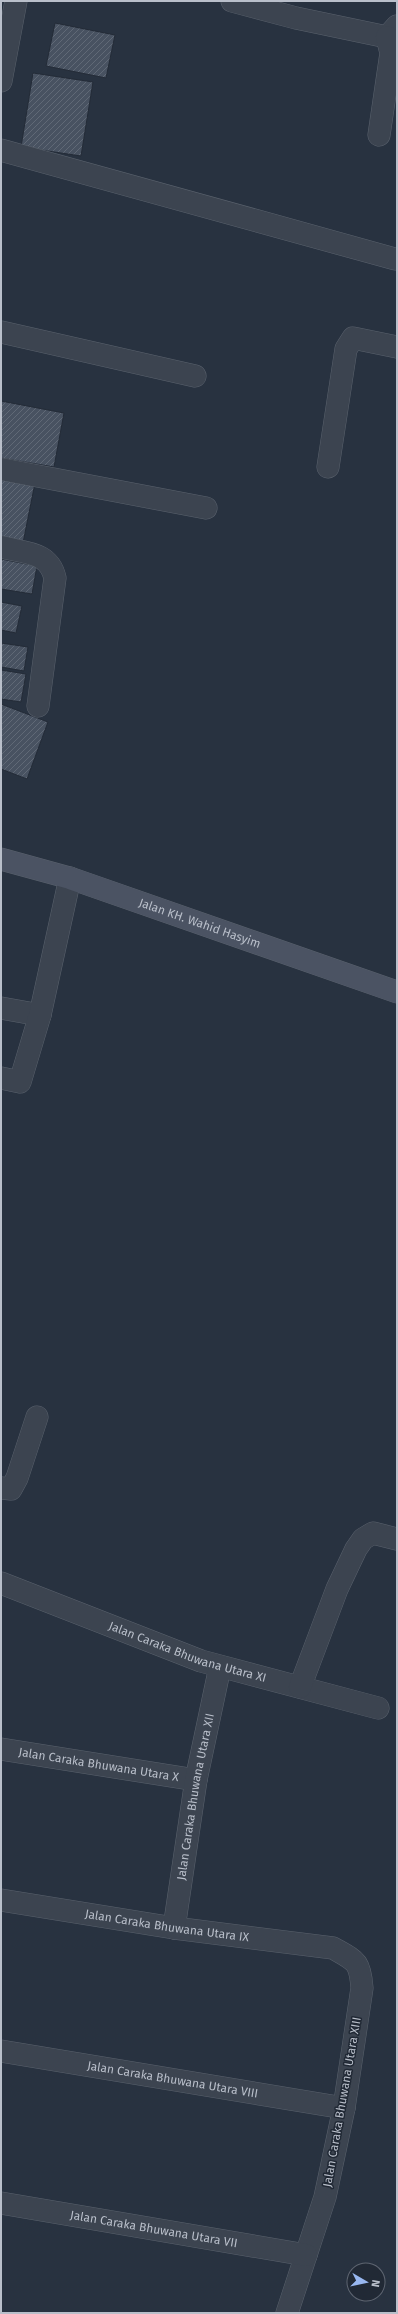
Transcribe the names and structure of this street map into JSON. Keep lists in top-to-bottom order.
{
  "streets": {
    "street": [
      "Jalan KH. Wahid Hasyim",
      "Jalan Caraka Bhuwana Utara XI",
      "Jalan Caraka Bhuwana Utara X",
      "Jalan Caraka Bhuwana Utara XII",
      "Jalan Caraka Bhuwana Utara IX",
      "Jalan Caraka Bhuwana Utara VIII",
      "Jalan Caraka Bhuwana Utara XIII",
      "Jalan Caraka Bhuwana Utara VII"
    ]
  },
  "crossings": [
    ["Jalan Caraka Bhuwana Utara XI", "Jalan Caraka Bhuwana Utara XII"],
    ["Jalan Caraka Bhuwana Utara X", "Jalan Caraka Bhuwana Utara XII"],
    ["Jalan Caraka Bhuwana Utara XII", "Jalan Caraka Bhuwana Utara IX"],
    ["Jalan Caraka Bhuwana Utara IX", "Jalan Caraka Bhuwana Utara XIII"],
    ["Jalan Caraka Bhuwana Utara VIII", "Jalan Caraka Bhuwana Utara XIII"],
    ["Jalan Caraka Bhuwana Utara XIII", "Jalan Caraka Bhuwana Utara VII"]
  ],
  "north": "right"
}
